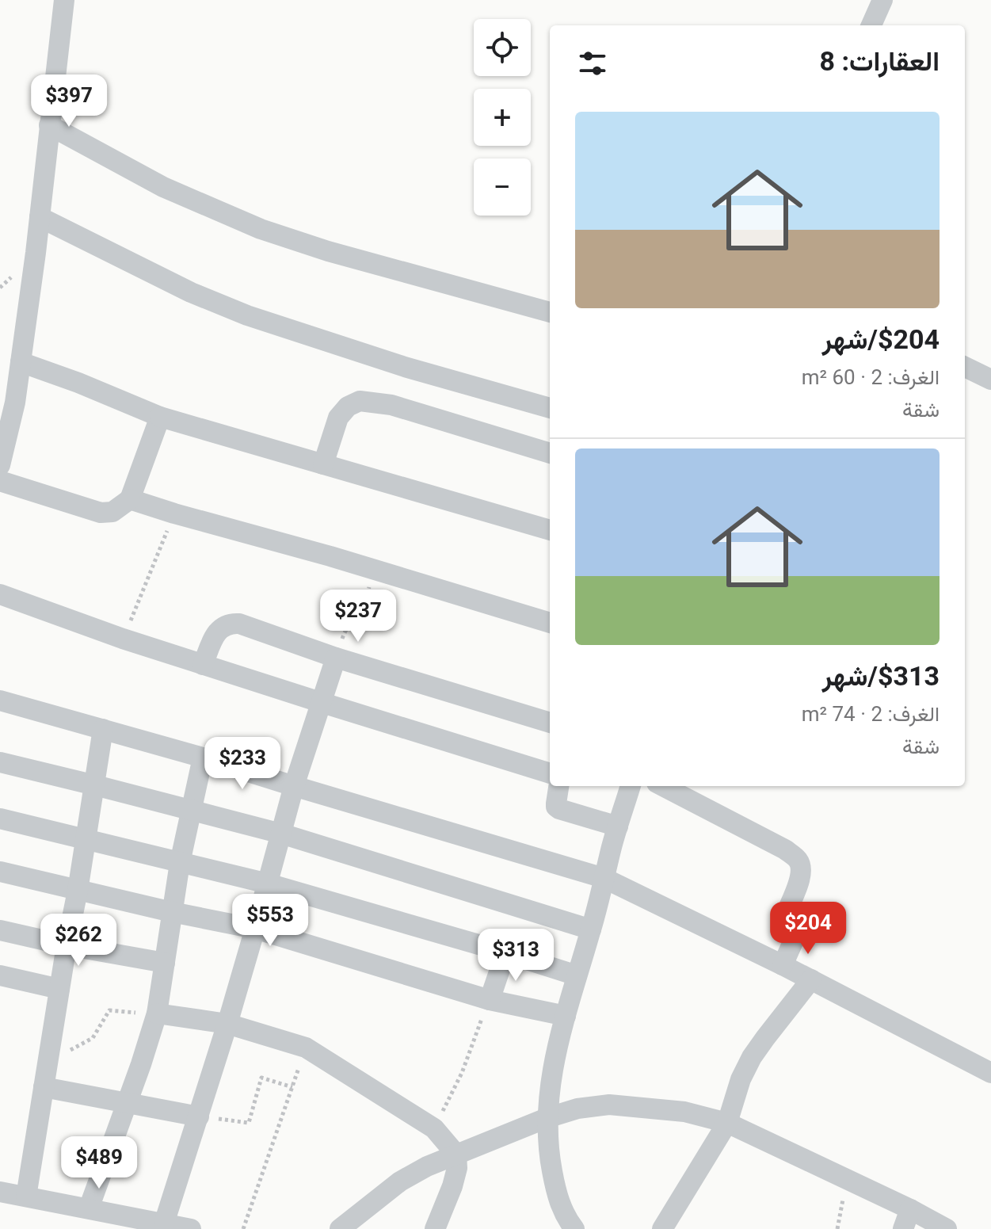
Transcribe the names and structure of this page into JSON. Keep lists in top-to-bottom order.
{
  "page": {
    "map_buttons": ["+", "−"],
    "heading": "العقارات: 8",
    "price": [
      "$397",
      "$237",
      "$233",
      "$553",
      "$204",
      "$262",
      "$313",
      "$489"
    ],
    "list": [
      {
        "name": "$204/شهر",
        "note": "الغرف: 2 · 60 m² · شقة"
      },
      {
        "name": "$313/شهر",
        "note": "الغرف: 2 · 74 m² · شقة"
      }
    ]
  }
}
